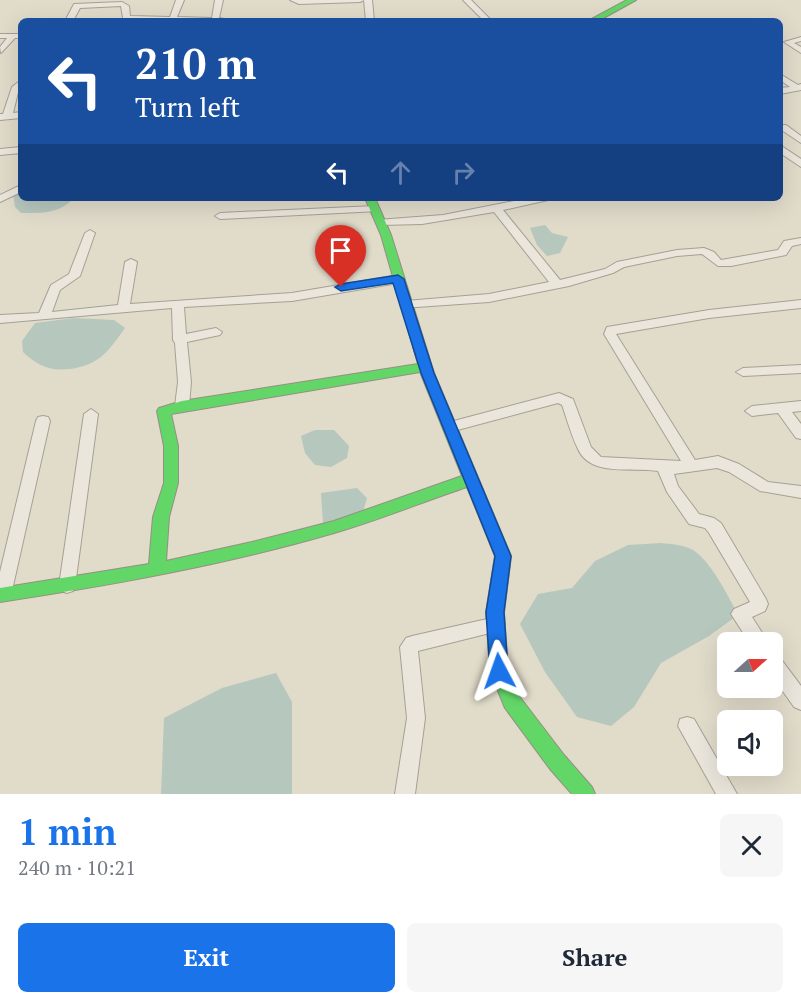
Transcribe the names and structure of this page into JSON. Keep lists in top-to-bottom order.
{
  "north": "right",
  "page": {
    "turn": ["210 m", "Turn left"],
    "heading": ["1 min", "240 m · 10:21"],
    "buttons": ["Exit", "Share"]
  }
}
